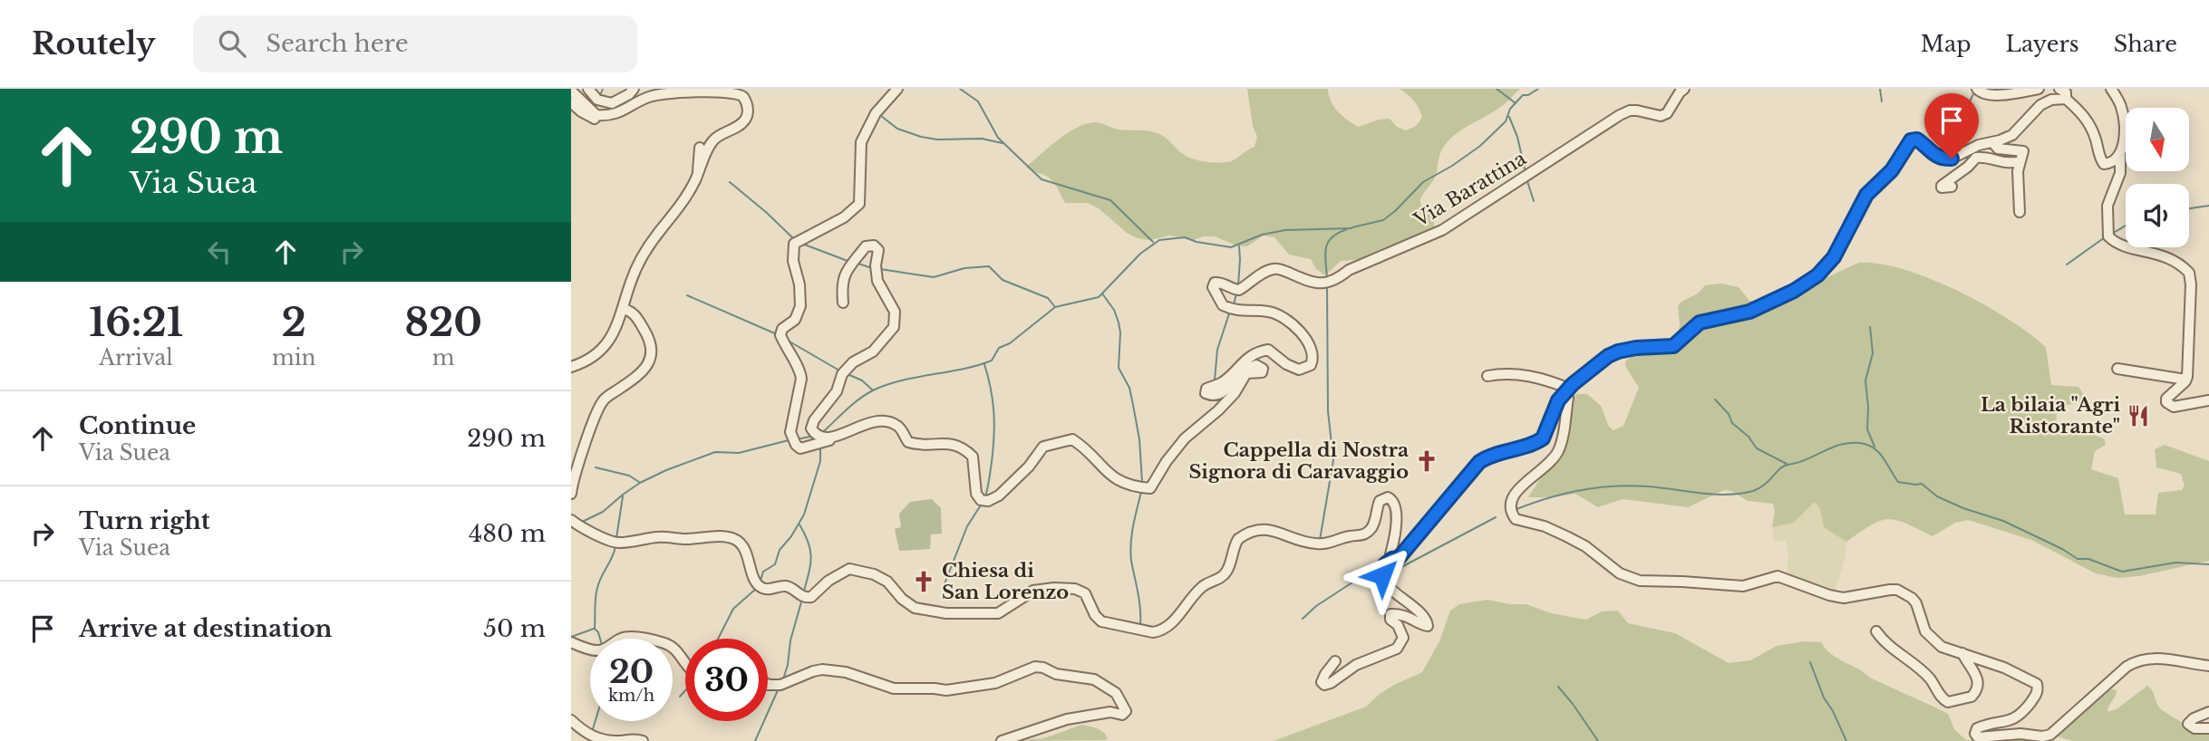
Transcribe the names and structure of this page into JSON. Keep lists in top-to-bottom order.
{
  "streets": {
    "street": ["Via Barattina"]
  },
  "places": {
    "restaurant": ["La bilaia \"Agri Ristorante\""],
    "church": ["Cappella di Nostra Signora di Caravaggio", "Chiesa di San Lorenzo"]
  },
  "north": "bottom",
  "page": {
    "header": "Routely",
    "search": "Search here",
    "nav": ["Map", "Layers", "Share"],
    "turn": ["290 m", "Via Suea"],
    "eta": [
      "16:21",
      "Arrival",
      "2",
      "min",
      "820",
      "m"
    ],
    "list": [
      {
        "name": "Continue",
        "note": "Via Suea",
        "value": "290 m"
      },
      {
        "name": "Turn right",
        "note": "Via Suea",
        "value": "480 m"
      },
      {
        "name": "Arrive at destination",
        "value": "50 m"
      }
    ],
    "speed": "20 km/h",
    "limit": "30"
  }
}
